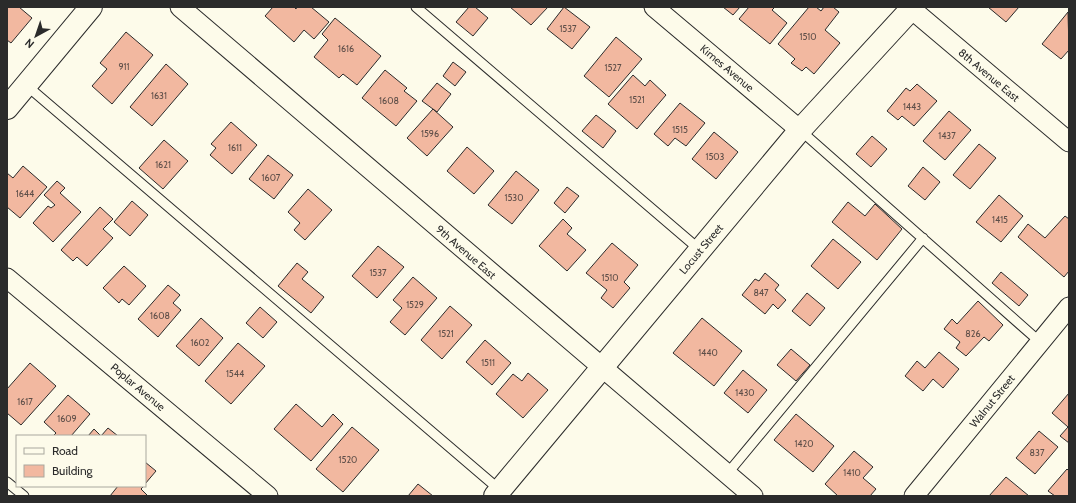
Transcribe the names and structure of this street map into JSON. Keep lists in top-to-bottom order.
{
  "streets": {
    "street": [
      "Kimes Avenue",
      "8th Avenue East",
      "Locust Street",
      "9th Avenue East",
      "Poplar Avenue",
      "Walnut Street"
    ]
  },
  "crossings": [
    ["Kimes Avenue", "Locust Street"],
    ["8th Avenue East", "Locust Street"],
    ["Locust Street", "9th Avenue East"]
  ],
  "house_numbers": [
    "1537",
    "1510",
    "1616",
    "911",
    "1527",
    "1631",
    "1521",
    "1608",
    "1443",
    "1515",
    "1596",
    "1437",
    "1611",
    "1503",
    "1621",
    "1607",
    "1644",
    "1530",
    "1415",
    "1537",
    "1510",
    "847",
    "1529",
    "1608",
    "1521",
    "826",
    "1602",
    "1440",
    "1511",
    "1544",
    "1430",
    "1617",
    "1609",
    "1420",
    "837",
    "1520",
    "1410"
  ],
  "legend": ["Road", "Building"],
  "north": "bottom left"
}
